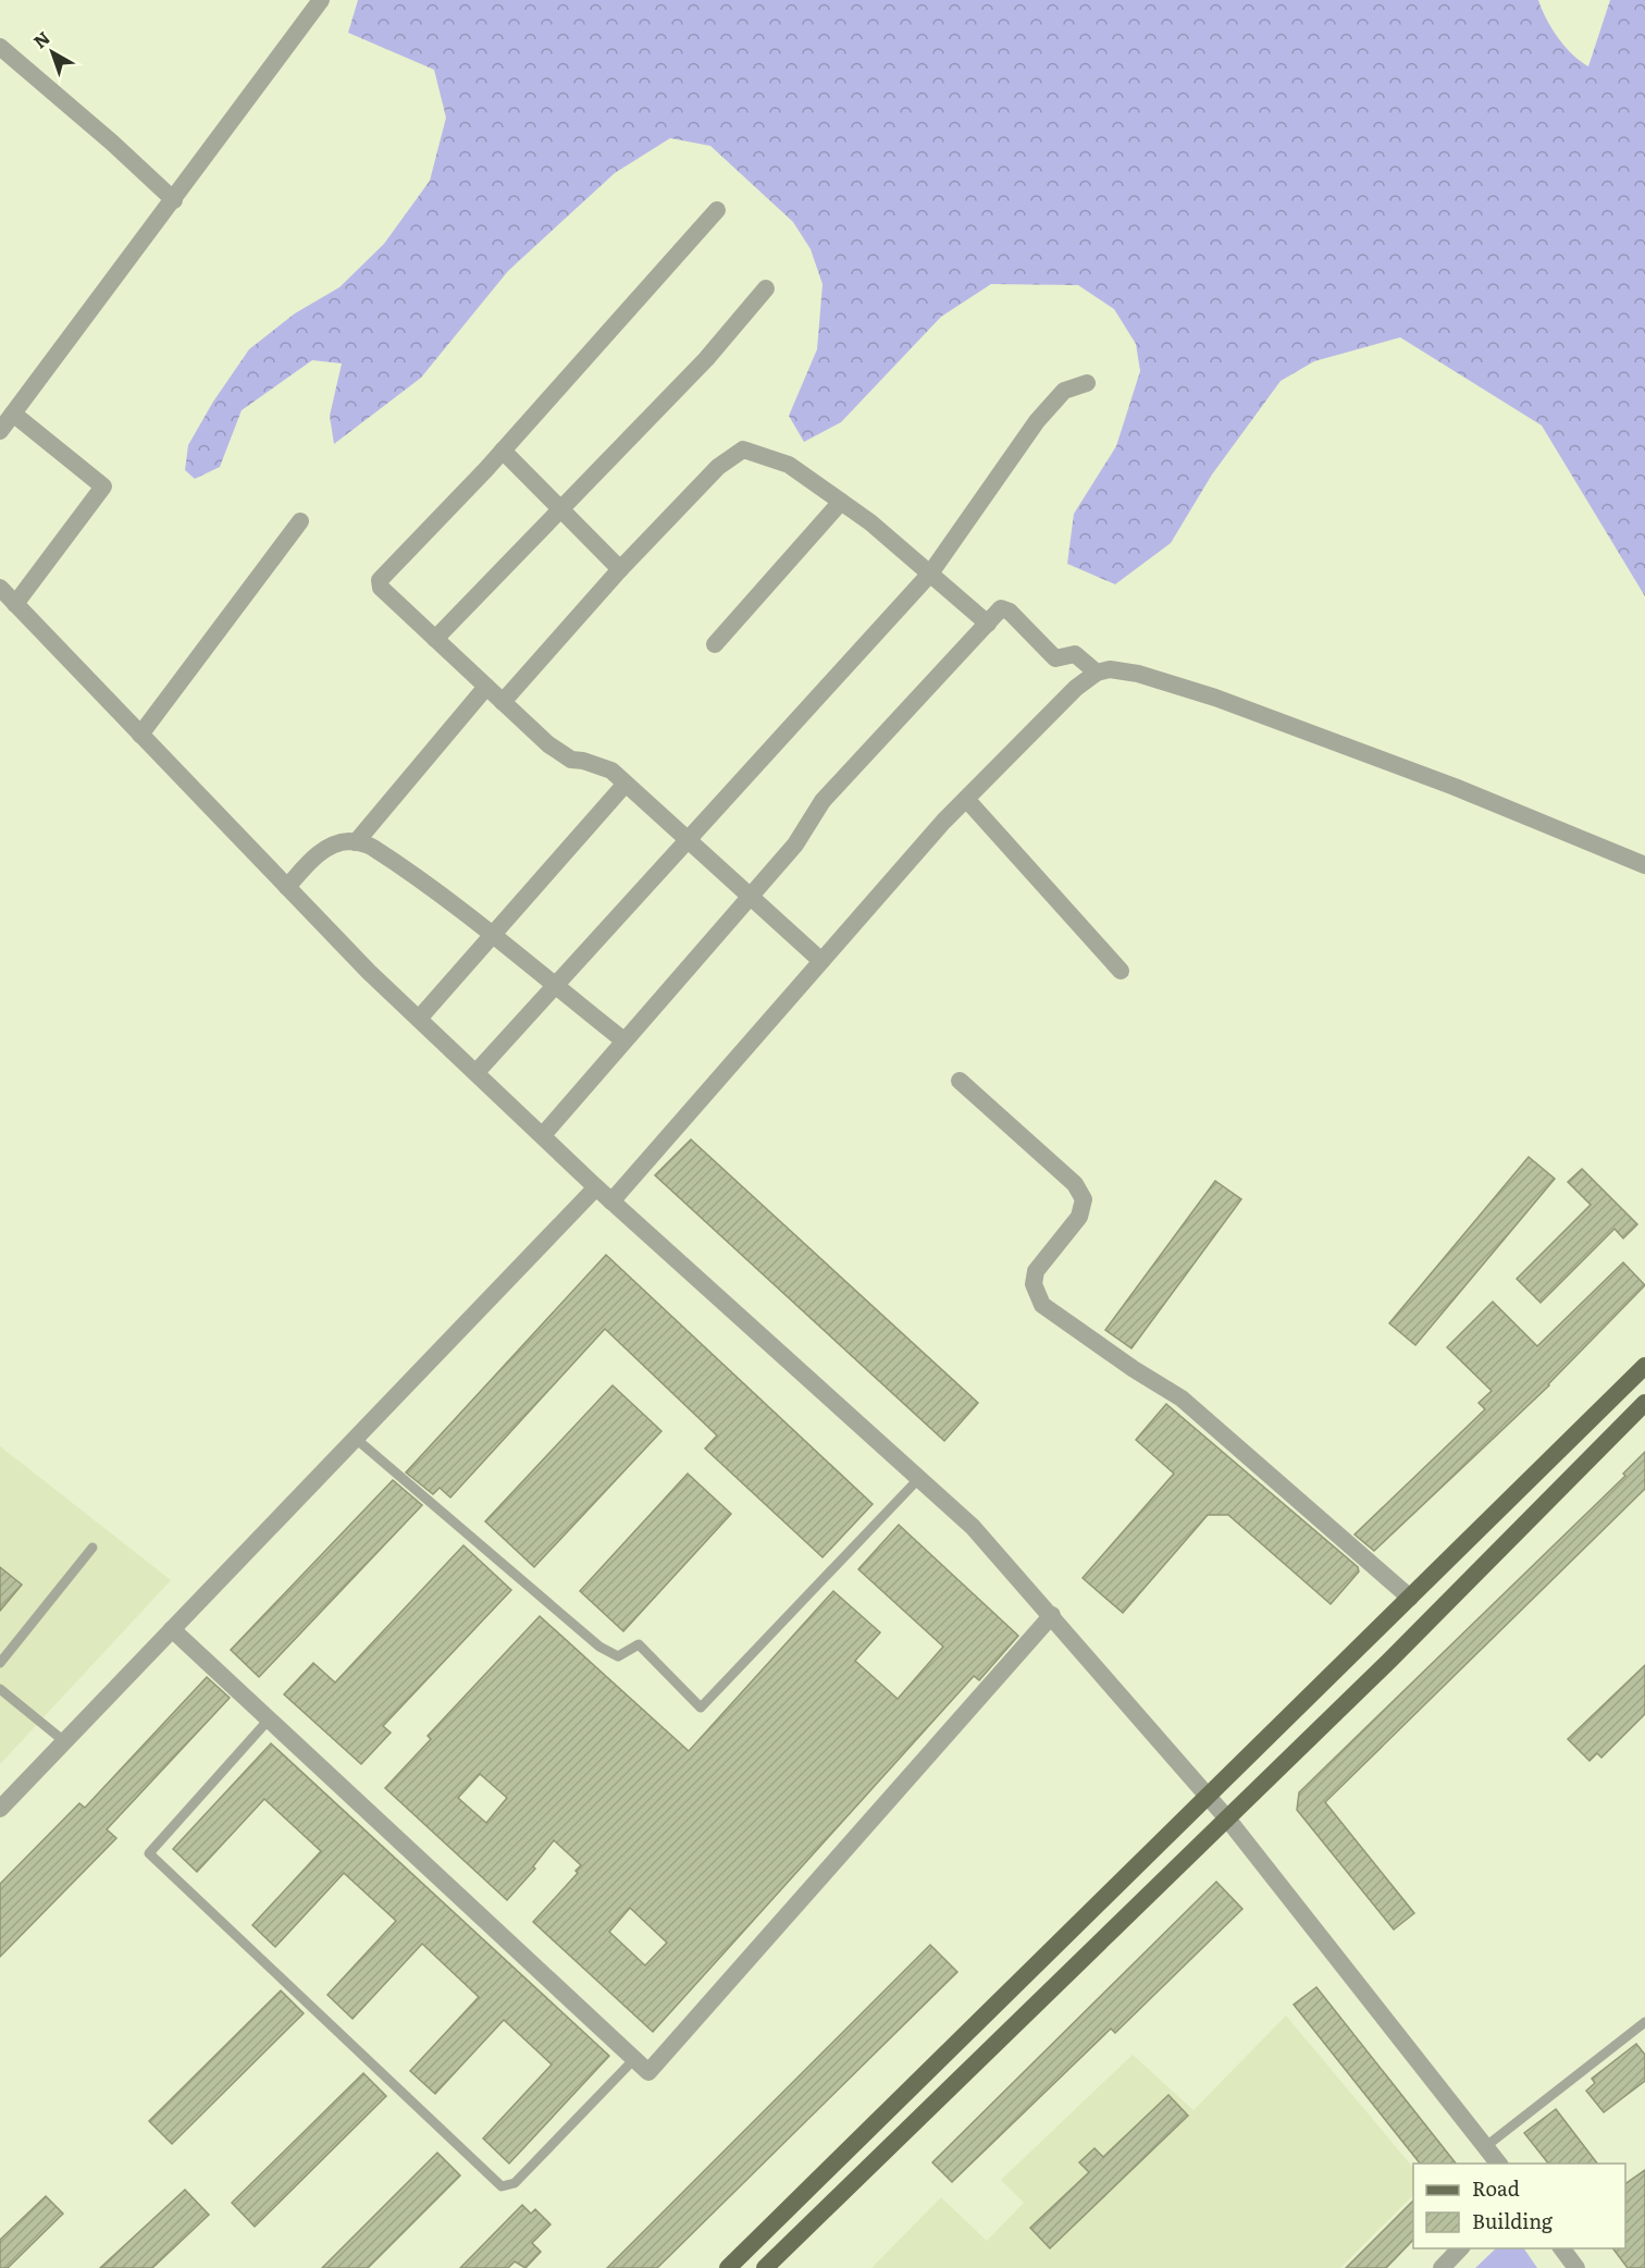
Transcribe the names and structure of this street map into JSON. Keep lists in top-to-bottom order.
{
  "legend": ["Road", "Building"],
  "north": "top left"
}
